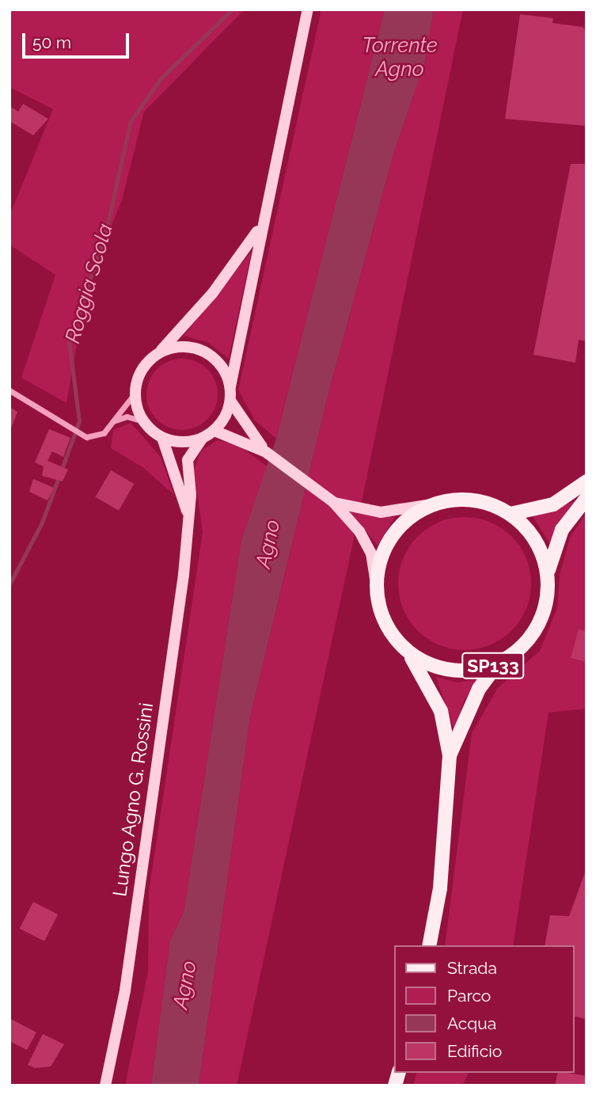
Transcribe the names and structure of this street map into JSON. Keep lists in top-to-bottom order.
{
  "streets": {
    "main road": ["SP133", "Lungo Agno G. Rossini"]
  },
  "water": ["Torrente Agno", "Roggia Scola", "Agno"],
  "legend": [
    "Strada",
    "Parco",
    "Acqua",
    "Edificio"
  ],
  "scale_bar": "50 m"
}
